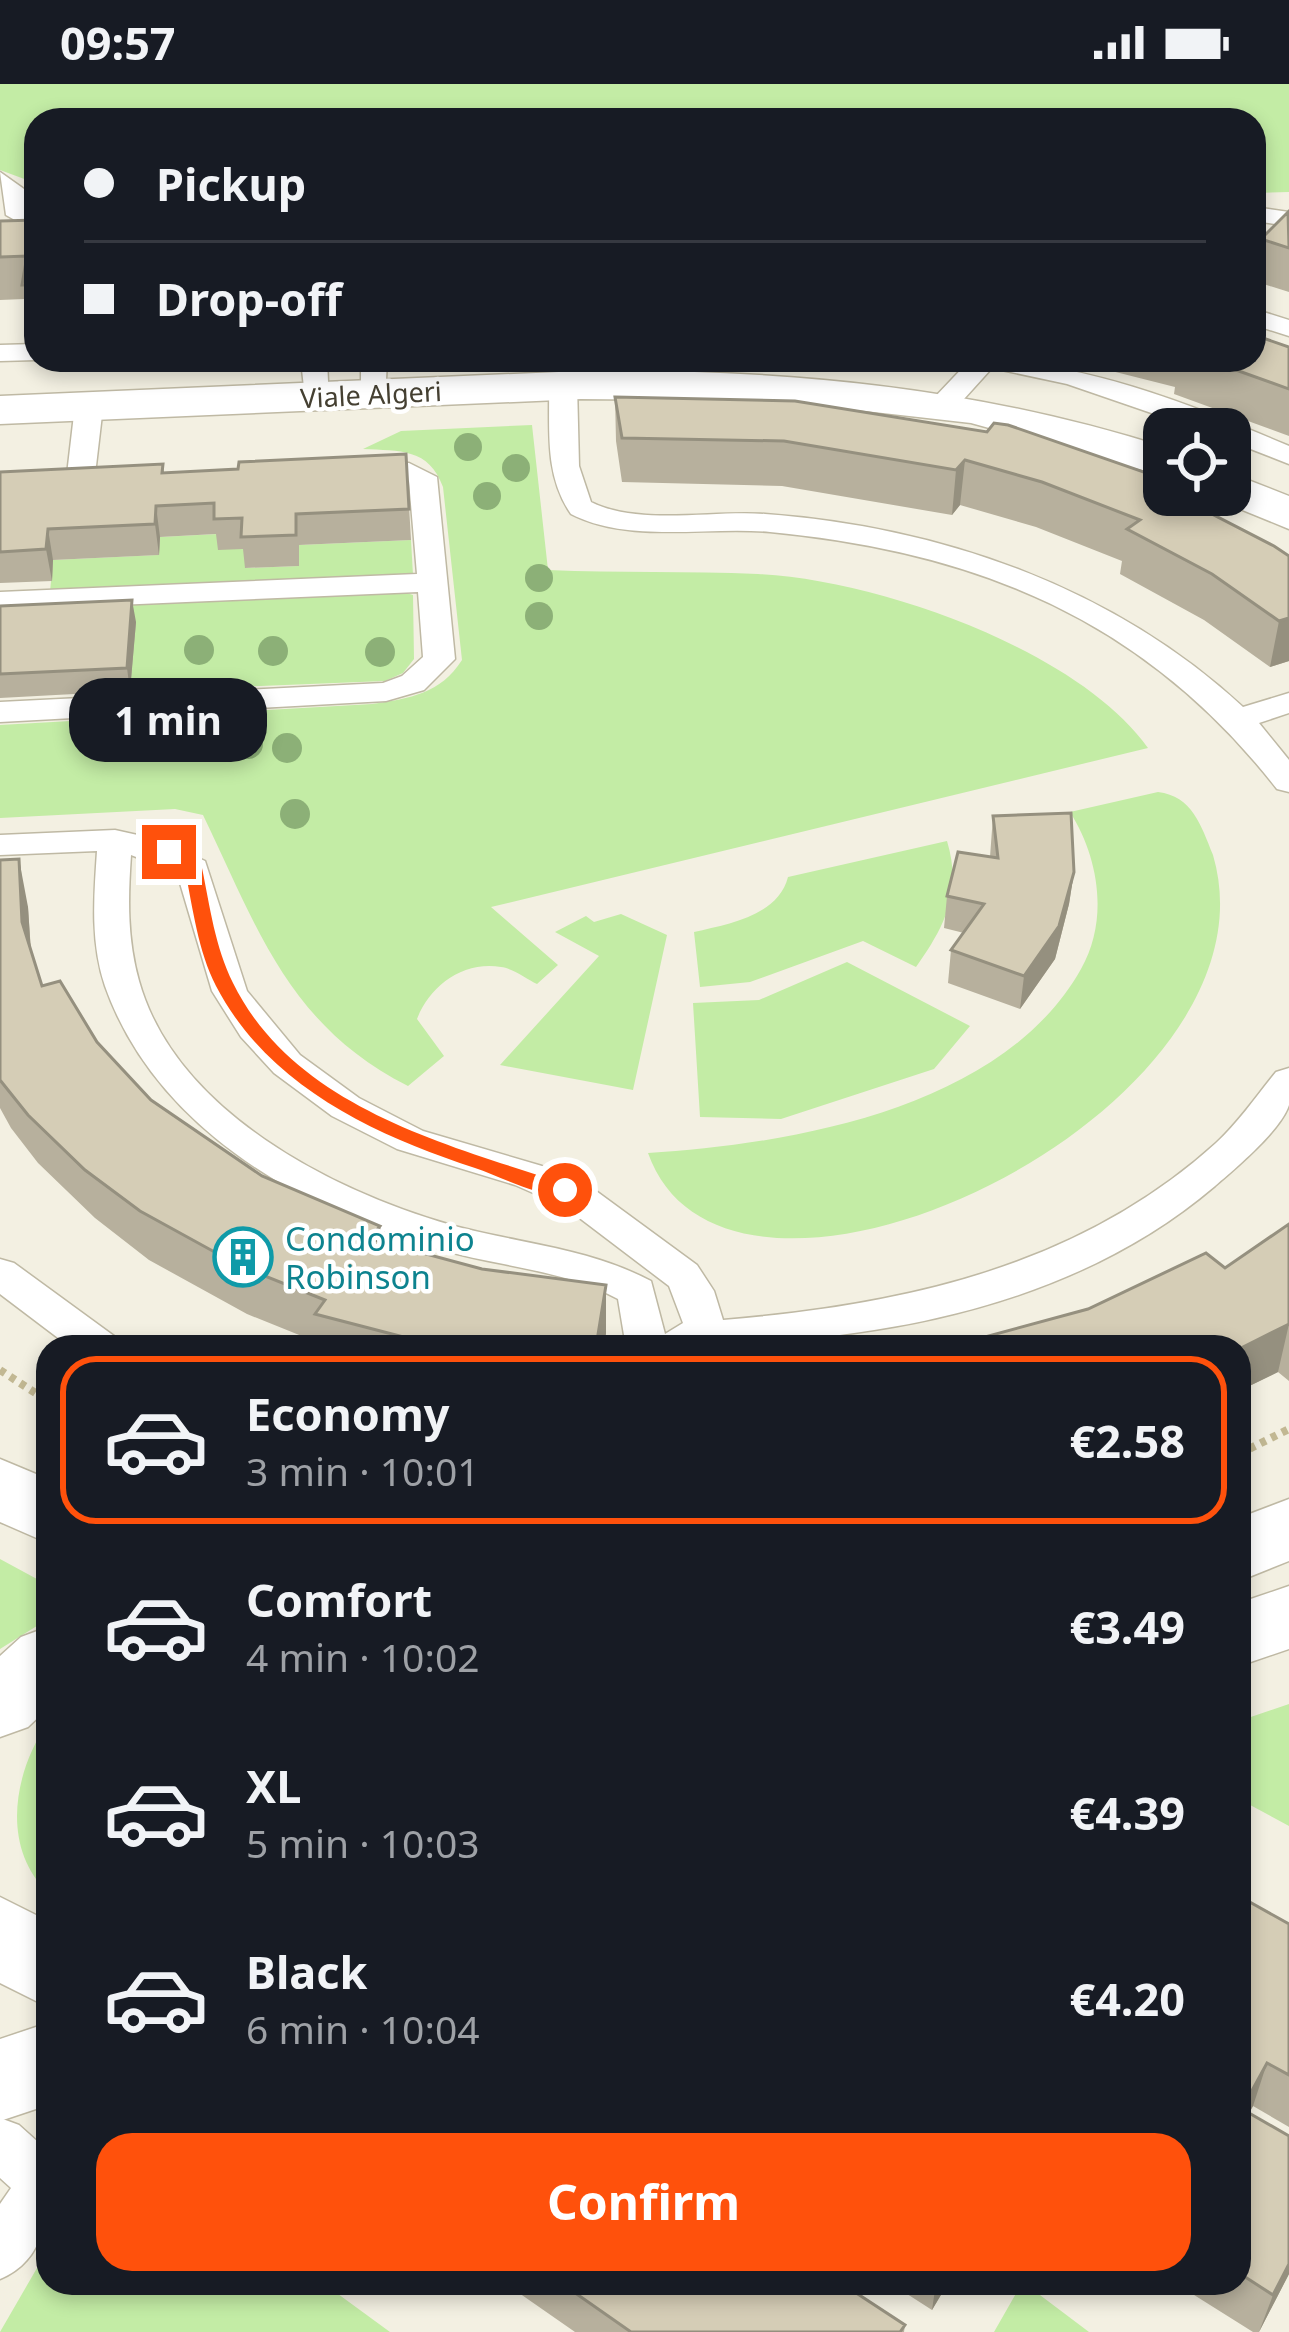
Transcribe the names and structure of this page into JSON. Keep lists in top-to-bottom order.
{
  "streets": {
    "street": ["Viale Algeri"]
  },
  "places": {
    "building": ["Condominio Robinson"]
  },
  "page": {
    "status": "09:57",
    "banner": ["Pickup", "Drop-off"],
    "bubble": "1 min",
    "list": [
      {
        "name": "Economy",
        "note": "3 min · 10:01",
        "value": "€2.58"
      },
      {
        "name": "Comfort",
        "note": "4 min · 10:02",
        "value": "€3.49"
      },
      {
        "name": "XL",
        "note": "5 min · 10:03",
        "value": "€4.39"
      },
      {
        "name": "Black",
        "note": "6 min · 10:04",
        "value": "€4.20"
      }
    ],
    "buttons": "Confirm"
  }
}
